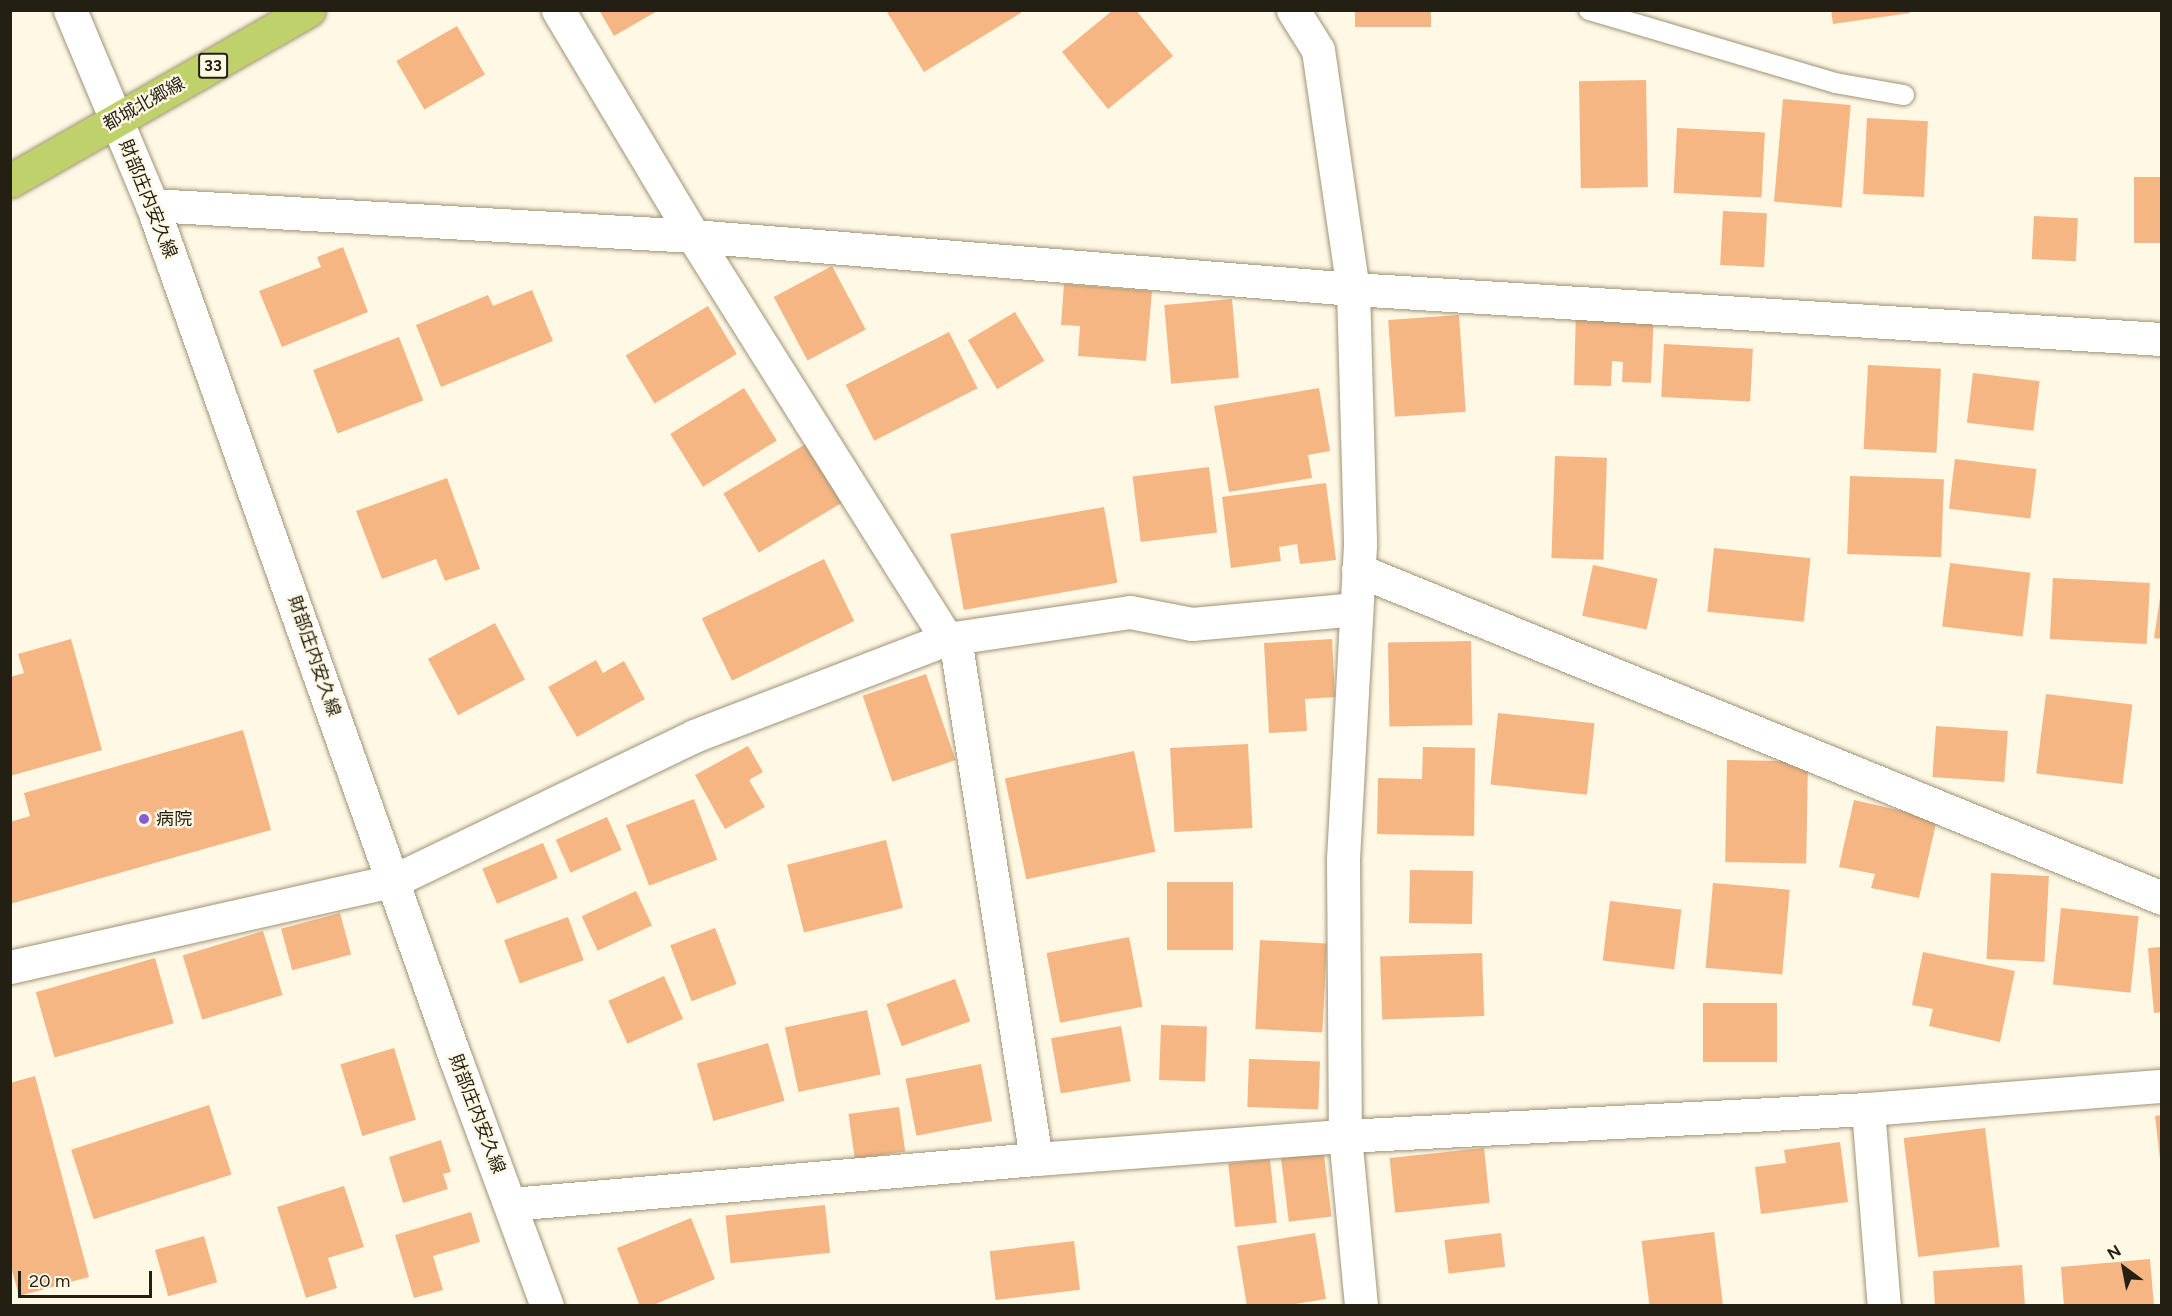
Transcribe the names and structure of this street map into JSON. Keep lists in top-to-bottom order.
{
  "streets": {
    "main road": ["33", "都城北郷線"],
    "street": ["財部庄内安久線"]
  },
  "crossings": [
    ["都城北郷線", "財部庄内安久線"]
  ],
  "places": ["病院"],
  "scale_bar": "20 m",
  "north": "top left"
}
